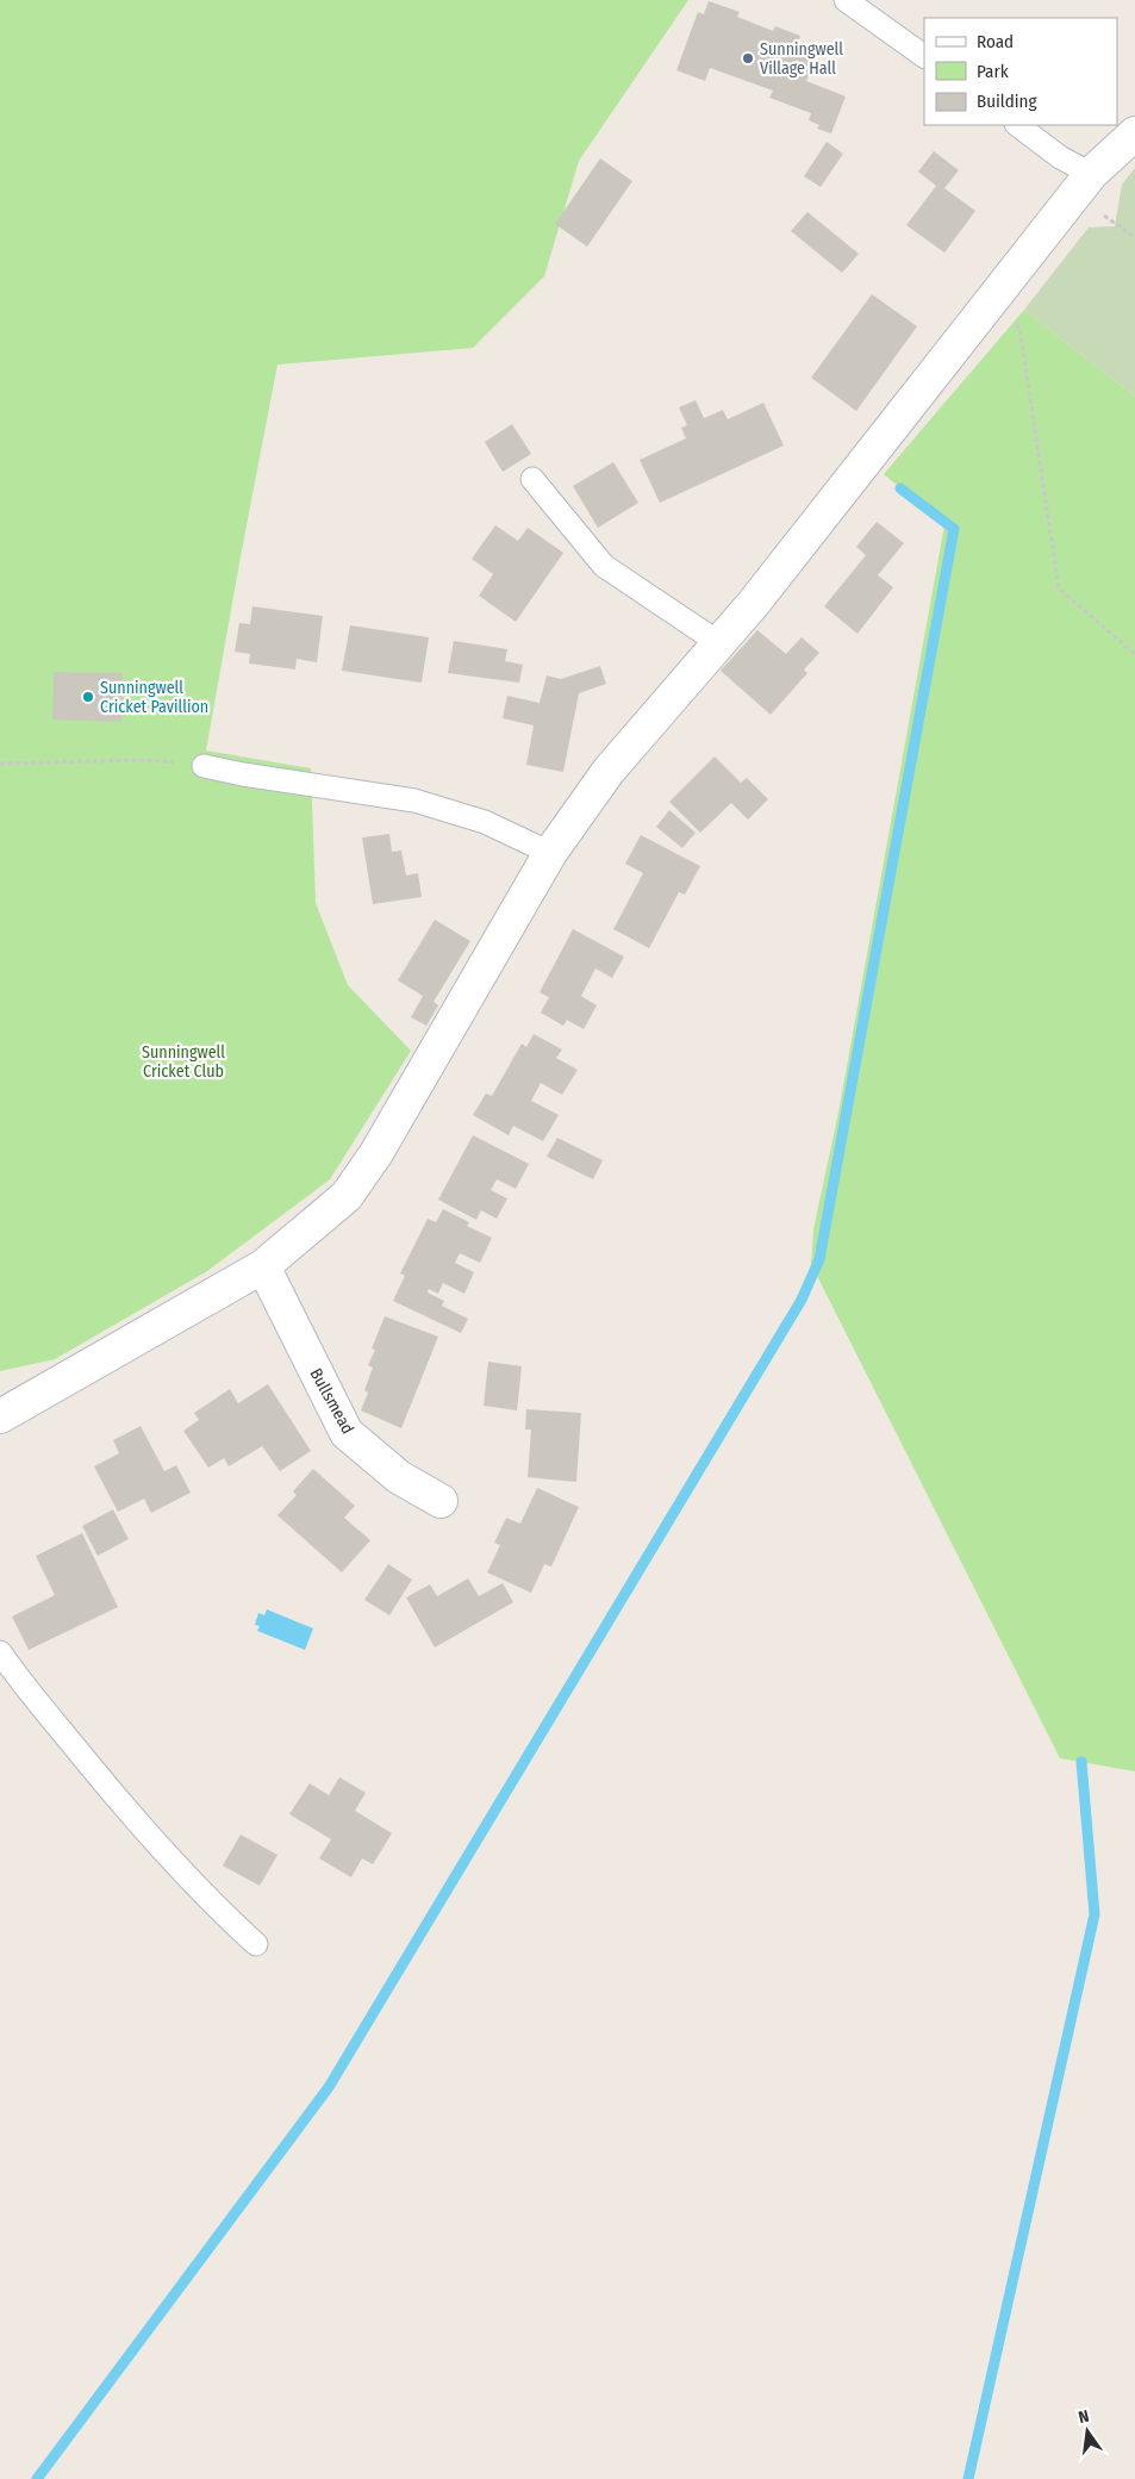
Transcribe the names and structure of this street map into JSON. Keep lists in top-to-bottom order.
{
  "streets": {
    "street": ["Bullsmead"]
  },
  "parks": ["Sunningwell Cricket Club"],
  "places": ["Sunningwell Village Hall", "Sunningwell Cricket Pavillion"],
  "legend": ["Road", "Park", "Building"],
  "north": "top"
}
